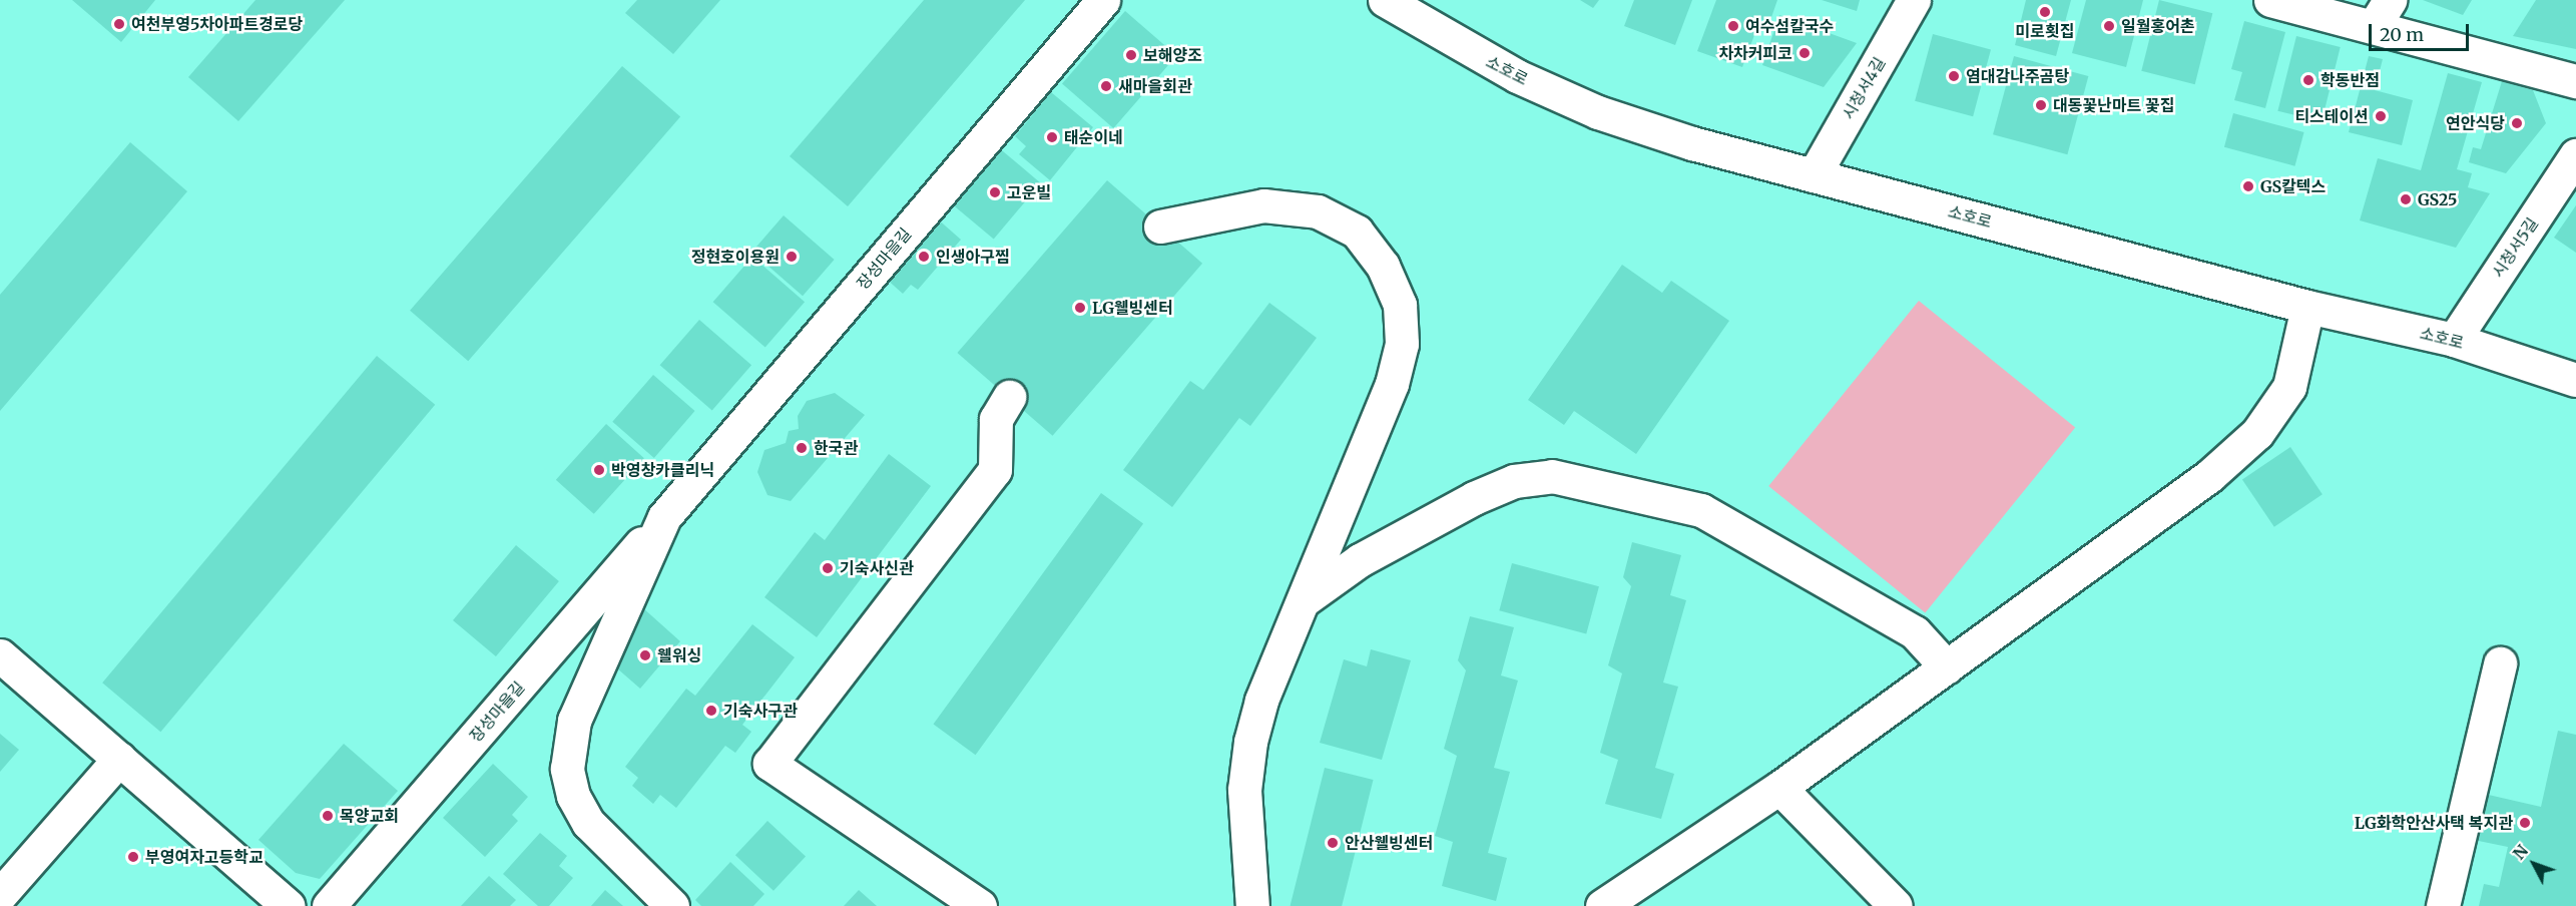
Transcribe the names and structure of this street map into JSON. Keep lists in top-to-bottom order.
{
  "streets": {
    "street": [
      "소호로",
      "시청서4길",
      "시청서5길",
      "장성마을길"
    ]
  },
  "crossings": [
    ["소호로", "시청서4길"],
    ["소호로", "시청서5길"]
  ],
  "places": [
    "미로횟집",
    "여천부영5차아파트경로당",
    "여수섬칼국수",
    "일월홍어촌",
    "차차커피코",
    "보해양조",
    "염대감나주곰탕",
    "학동반점",
    "새마을회관",
    "대동꽃난마트 꽃집",
    "티스테이션",
    "연안식당",
    "태순이네",
    "GS칼텍스",
    "고운빌",
    "GS25",
    "정현호이용원",
    "인생아구찜",
    "LG웰빙센터",
    "한국관",
    "박영창카클리닉",
    "기숙사신관",
    "웰워싱",
    "기숙사구관",
    "목양교회",
    "LG화학안산사택 복지관",
    "안산웰빙센터",
    "부영여자고등학교"
  ],
  "scale_bar": "20 m",
  "north": "top left"
}
